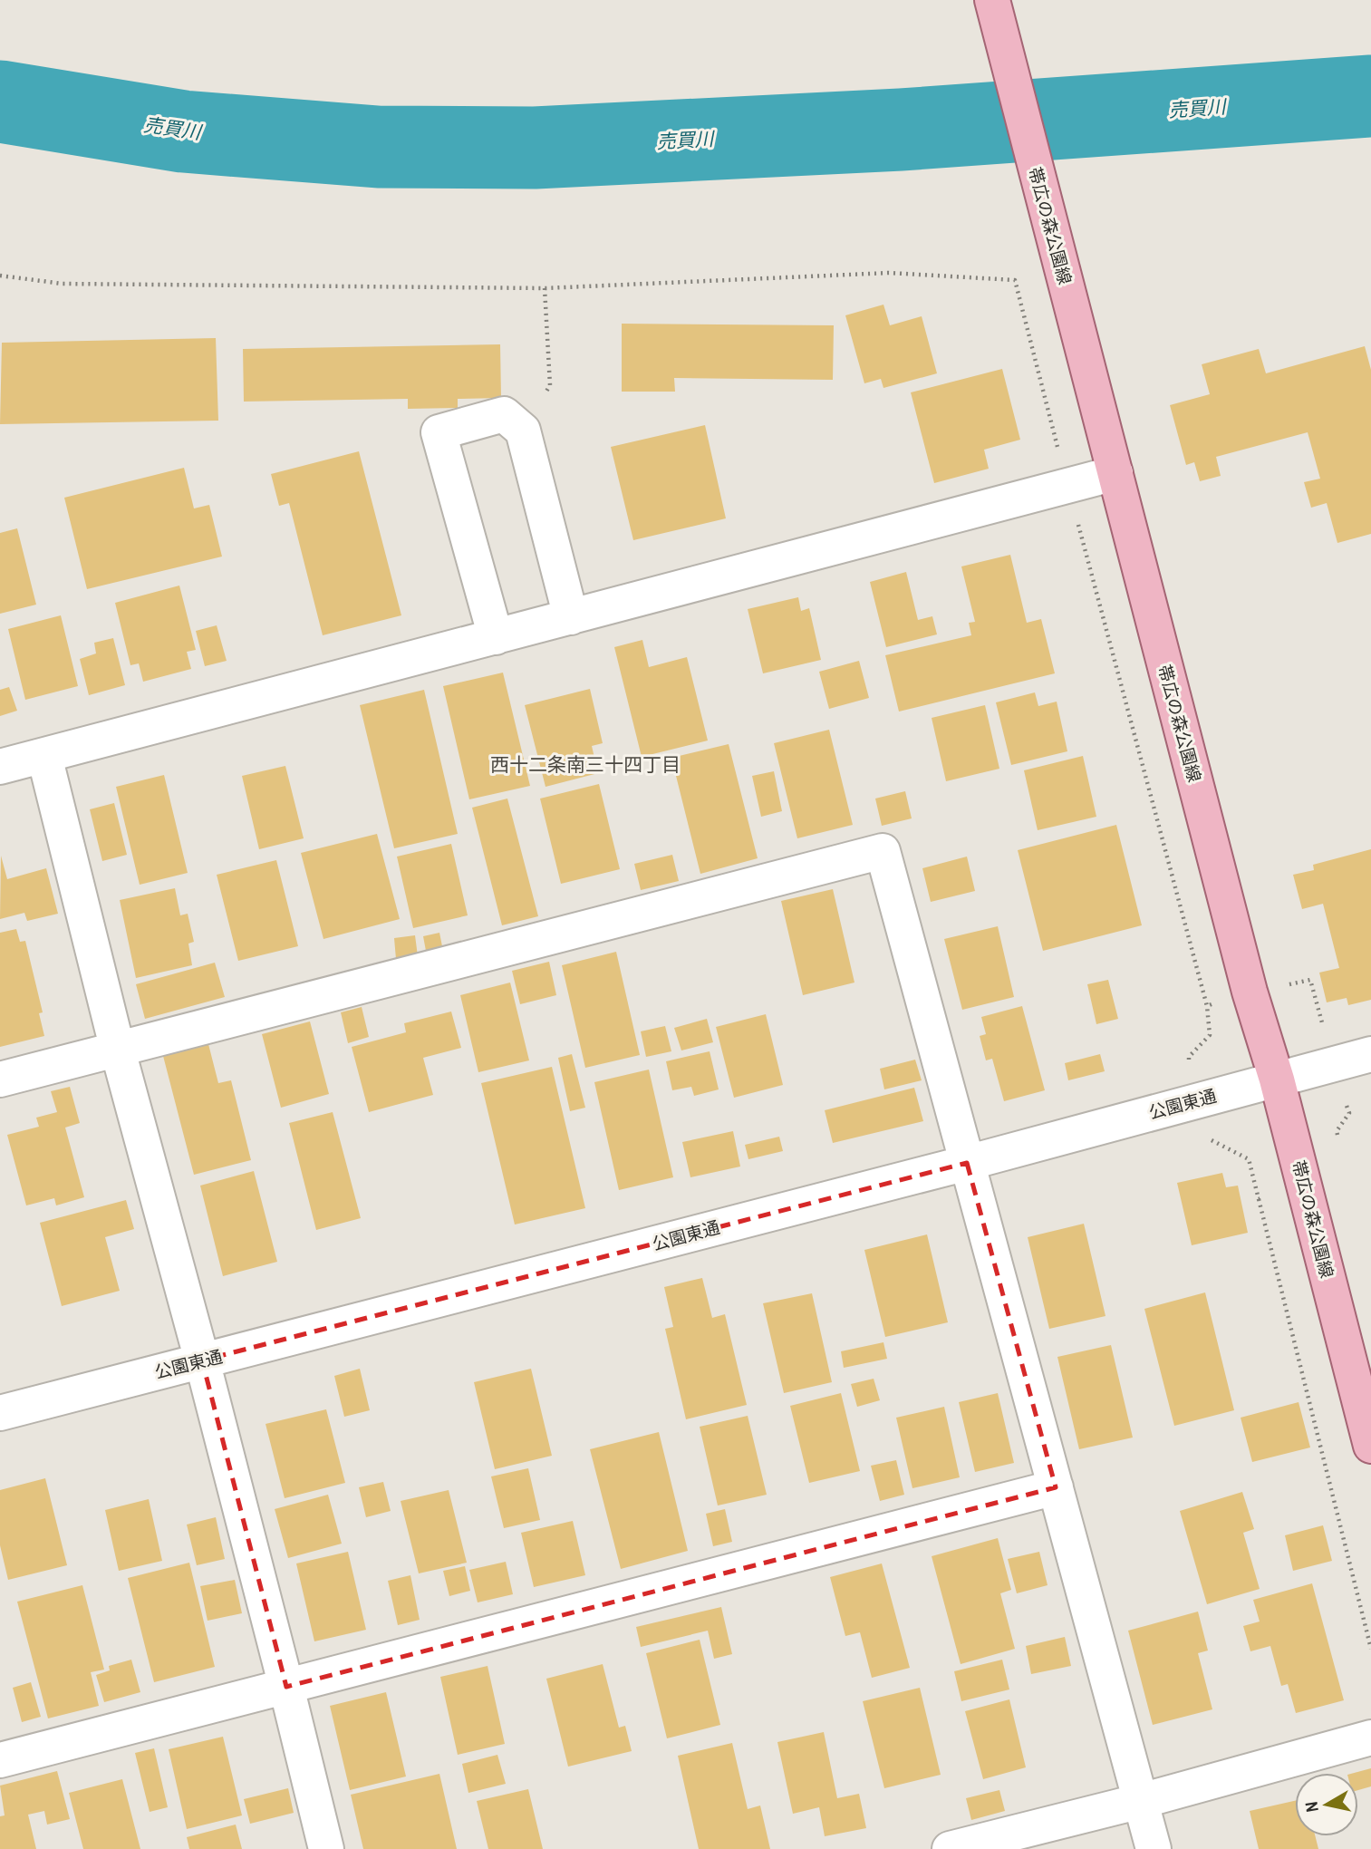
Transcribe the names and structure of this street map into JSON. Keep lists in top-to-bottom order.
{
  "streets": {
    "main road": ["帯広の森公園線"],
    "street": ["公園東通"]
  },
  "crossings": [
    ["帯広の森公園線", "公園東通"]
  ],
  "districts": ["西十二条南三十四丁目"],
  "water": ["売買川"],
  "north": "left"
}
